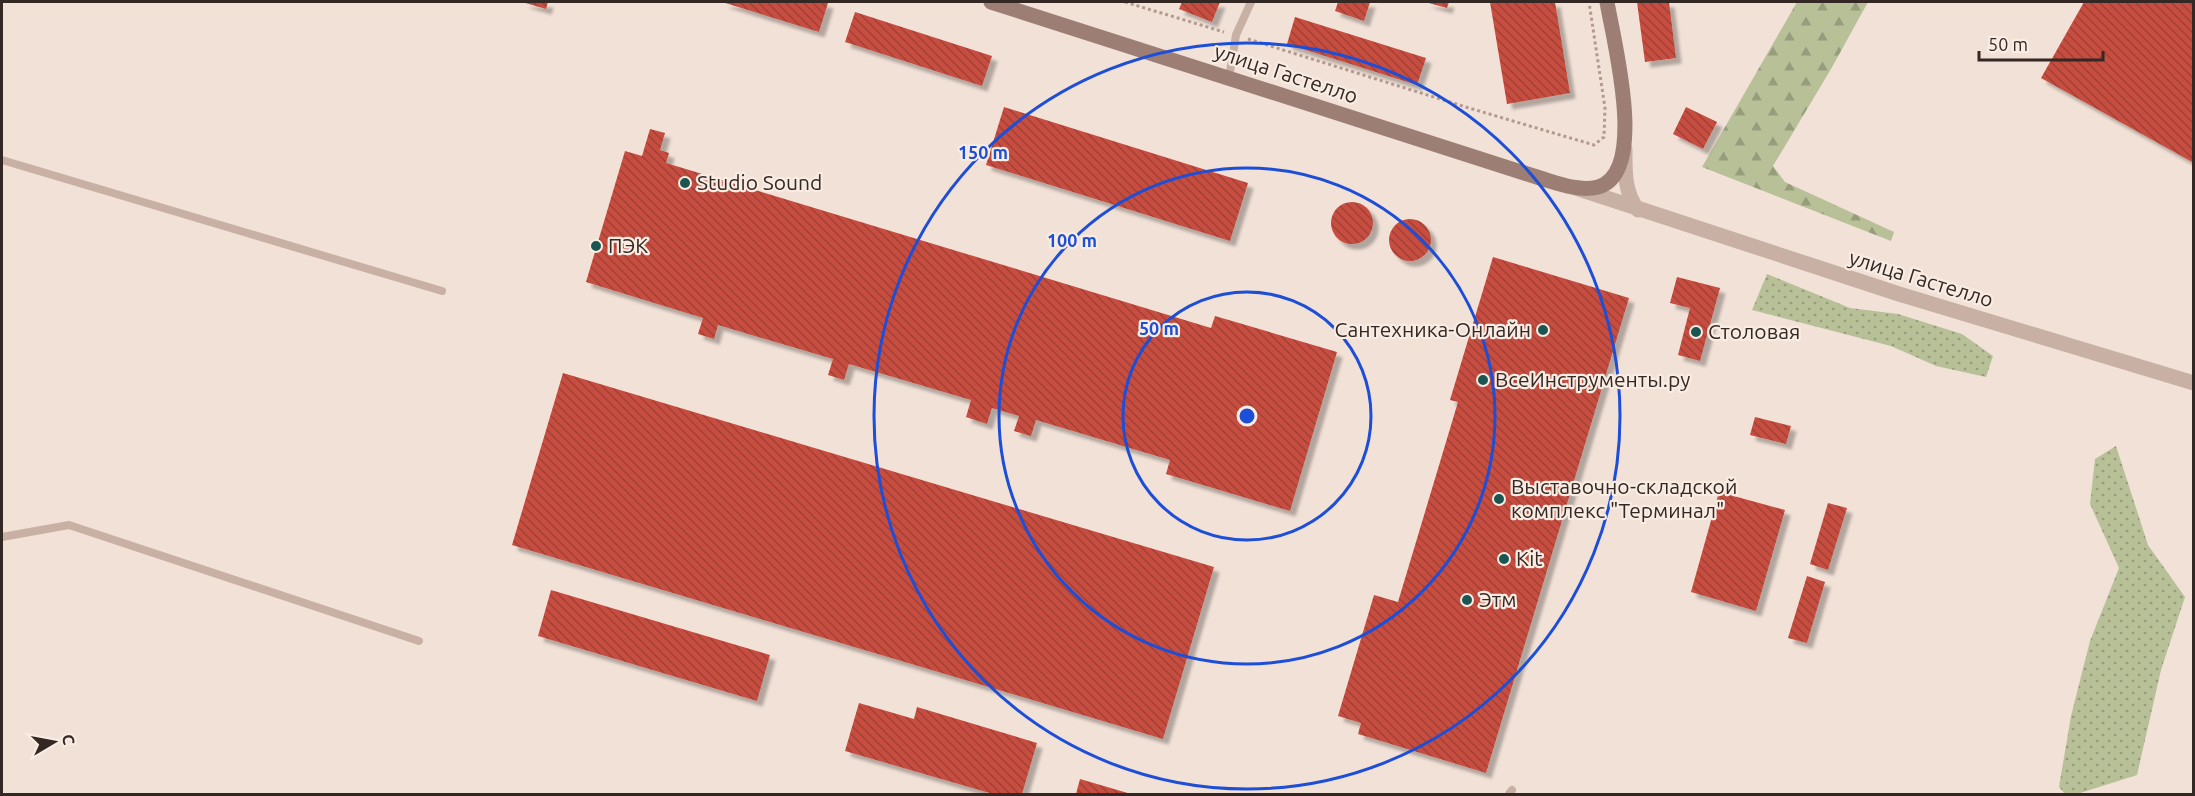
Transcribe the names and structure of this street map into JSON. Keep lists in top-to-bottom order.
{
  "streets": {
    "main road": ["улица Гастелло"]
  },
  "places": [
    "Studio Sound",
    "ПЭК",
    "Сантехника-Онлайн",
    "Столовая",
    "ВсеИнструменты.ру",
    "Выставочно-складской комплекс \"Терминал\"",
    "Kit",
    "Этм"
  ],
  "scale_bar": "50 m",
  "north": "right",
  "rings": ["150 m", "100 m", "50 m"]
}
